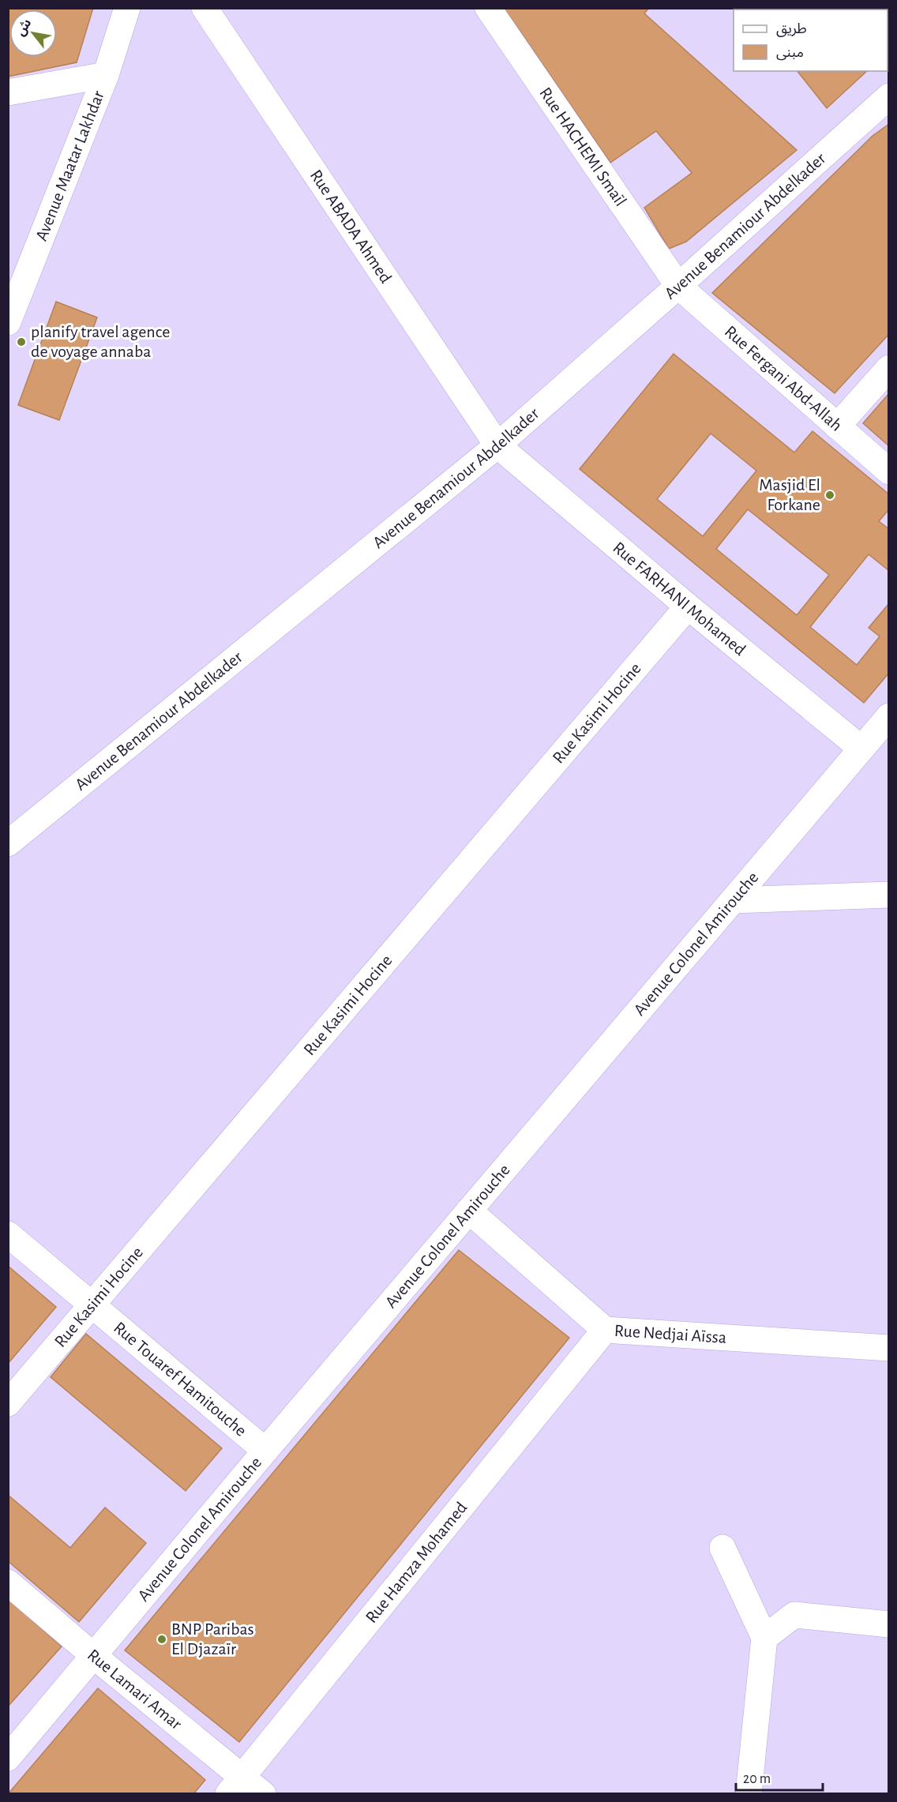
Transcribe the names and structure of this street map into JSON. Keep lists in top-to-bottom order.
{
  "streets": {
    "street": [
      "Rue HACHEMI Smaïl",
      "Avenue Maatar Lakhdar",
      "Avenue Benamiour Abdelkader",
      "Rue ABADA Ahmed",
      "Rue Fergani Abd-Allah",
      "Rue FARHANI Mohamed",
      "Rue Kasimi Hocine",
      "Avenue Colonel Amirouche",
      "Rue Nedjai Aïssa",
      "Rue Touaref Hamitouche",
      "Rue Hamza Mohamed",
      "Rue Lamari Amar"
    ]
  },
  "crossings": [
    ["Rue HACHEMI Smaïl", "Avenue Benamiour Abdelkader"],
    ["Rue HACHEMI Smaïl", "Rue Fergani Abd-Allah"],
    ["Avenue Benamiour Abdelkader", "Rue ABADA Ahmed"],
    ["Avenue Benamiour Abdelkader", "Rue Fergani Abd-Allah"],
    ["Avenue Benamiour Abdelkader", "Rue FARHANI Mohamed"],
    ["Rue ABADA Ahmed", "Rue FARHANI Mohamed"],
    ["Rue FARHANI Mohamed", "Rue Kasimi Hocine"],
    ["Rue FARHANI Mohamed", "Avenue Colonel Amirouche"],
    ["Rue Kasimi Hocine", "Rue Touaref Hamitouche"],
    ["Avenue Colonel Amirouche", "Rue Nedjai Aïssa"],
    ["Avenue Colonel Amirouche", "Rue Touaref Hamitouche"],
    ["Avenue Colonel Amirouche", "Rue Lamari Amar"],
    ["Rue Nedjai Aïssa", "Rue Hamza Mohamed"],
    ["Rue Hamza Mohamed", "Rue Lamari Amar"]
  ],
  "places": ["planify travel agence de voyage annaba", "Masjid El Forkane", "BNP Paribas El Djazaïr"],
  "legend": ["طريق", "مبنى"],
  "scale_bar": "20 m",
  "north": "top left"
}
